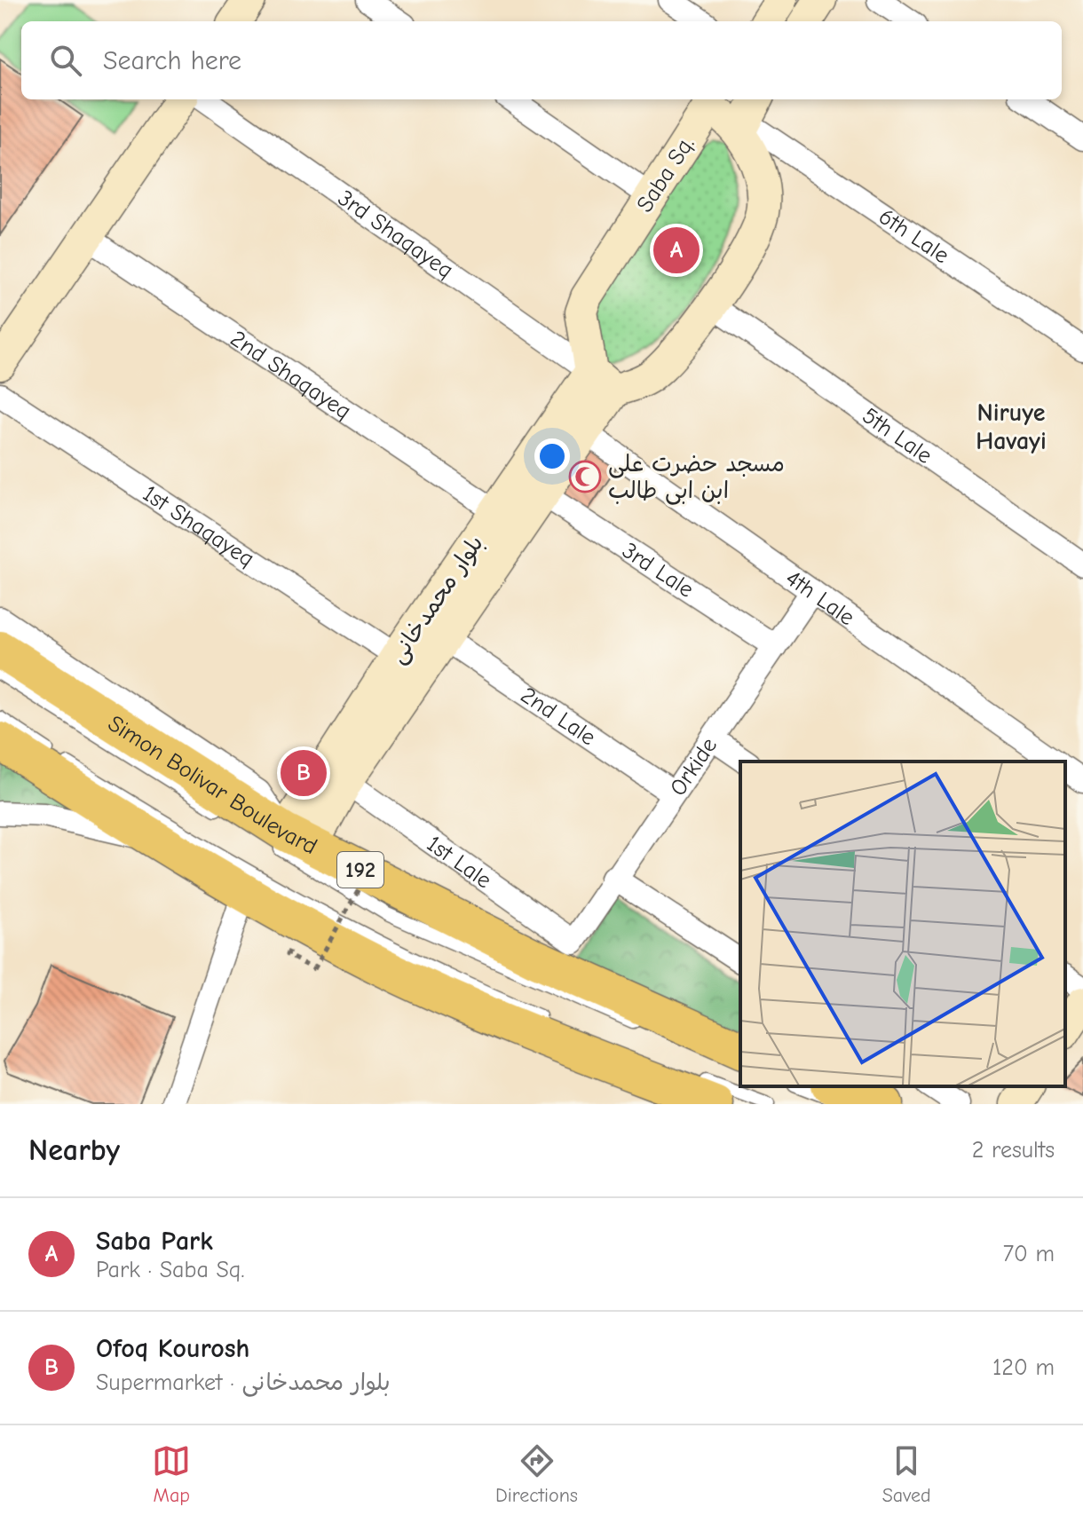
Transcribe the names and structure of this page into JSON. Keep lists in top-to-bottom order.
{
  "streets": {
    "main road": ["Simon Bolivar Boulevard", "192"],
    "street": [
      "Saba Sq.",
      "3rd Shaqayeq",
      "6th Lale",
      "2nd Shaqayeq",
      "5th Lale",
      "1st Shaqayeq",
      "3rd Lale",
      "4th Lale",
      "بلوار محمدخانی",
      "2nd Lale",
      "Orkide",
      "1st Lale"
    ]
  },
  "crossings": [
    ["Saba Sq.", "3rd Shaqayeq"],
    ["Saba Sq.", "6th Lale"],
    ["Saba Sq.", "5th Lale"],
    ["Saba Sq.", "بلوار محمدخانی"],
    ["3rd Shaqayeq", "بلوار محمدخانی"],
    ["2nd Shaqayeq", "بلوار محمدخانی"],
    ["1st Shaqayeq", "بلوار محمدخانی"],
    ["3rd Lale", "بلوار محمدخانی"],
    ["3rd Lale", "Orkide"],
    ["4th Lale", "بلوار محمدخانی"],
    ["4th Lale", "Orkide"],
    ["بلوار محمدخانی", "2nd Lale"],
    ["بلوار محمدخانی", "Simon Bolivar Boulevard"],
    ["بلوار محمدخانی", "1st Lale"],
    ["2nd Lale", "Orkide"],
    ["Orkide", "1st Lale"]
  ],
  "districts": ["Niruye Havayi"],
  "places": {
    "mosque": ["مسجد حضرت علی ابن ابی طالب"]
  },
  "page": {
    "search": "Search here",
    "pins": ["A", "B"],
    "heading": ["Nearby", "2 results"],
    "list": [
      {
        "mark": "A",
        "name": "Saba Park",
        "note": "Park · Saba Sq.",
        "value": "70 m"
      },
      {
        "mark": "B",
        "name": "Ofoq Kourosh",
        "note": "Supermarket · بلوار محمدخانی",
        "value": "120 m"
      }
    ],
    "nav": ["Map", "Directions", "Saved"]
  }
}
